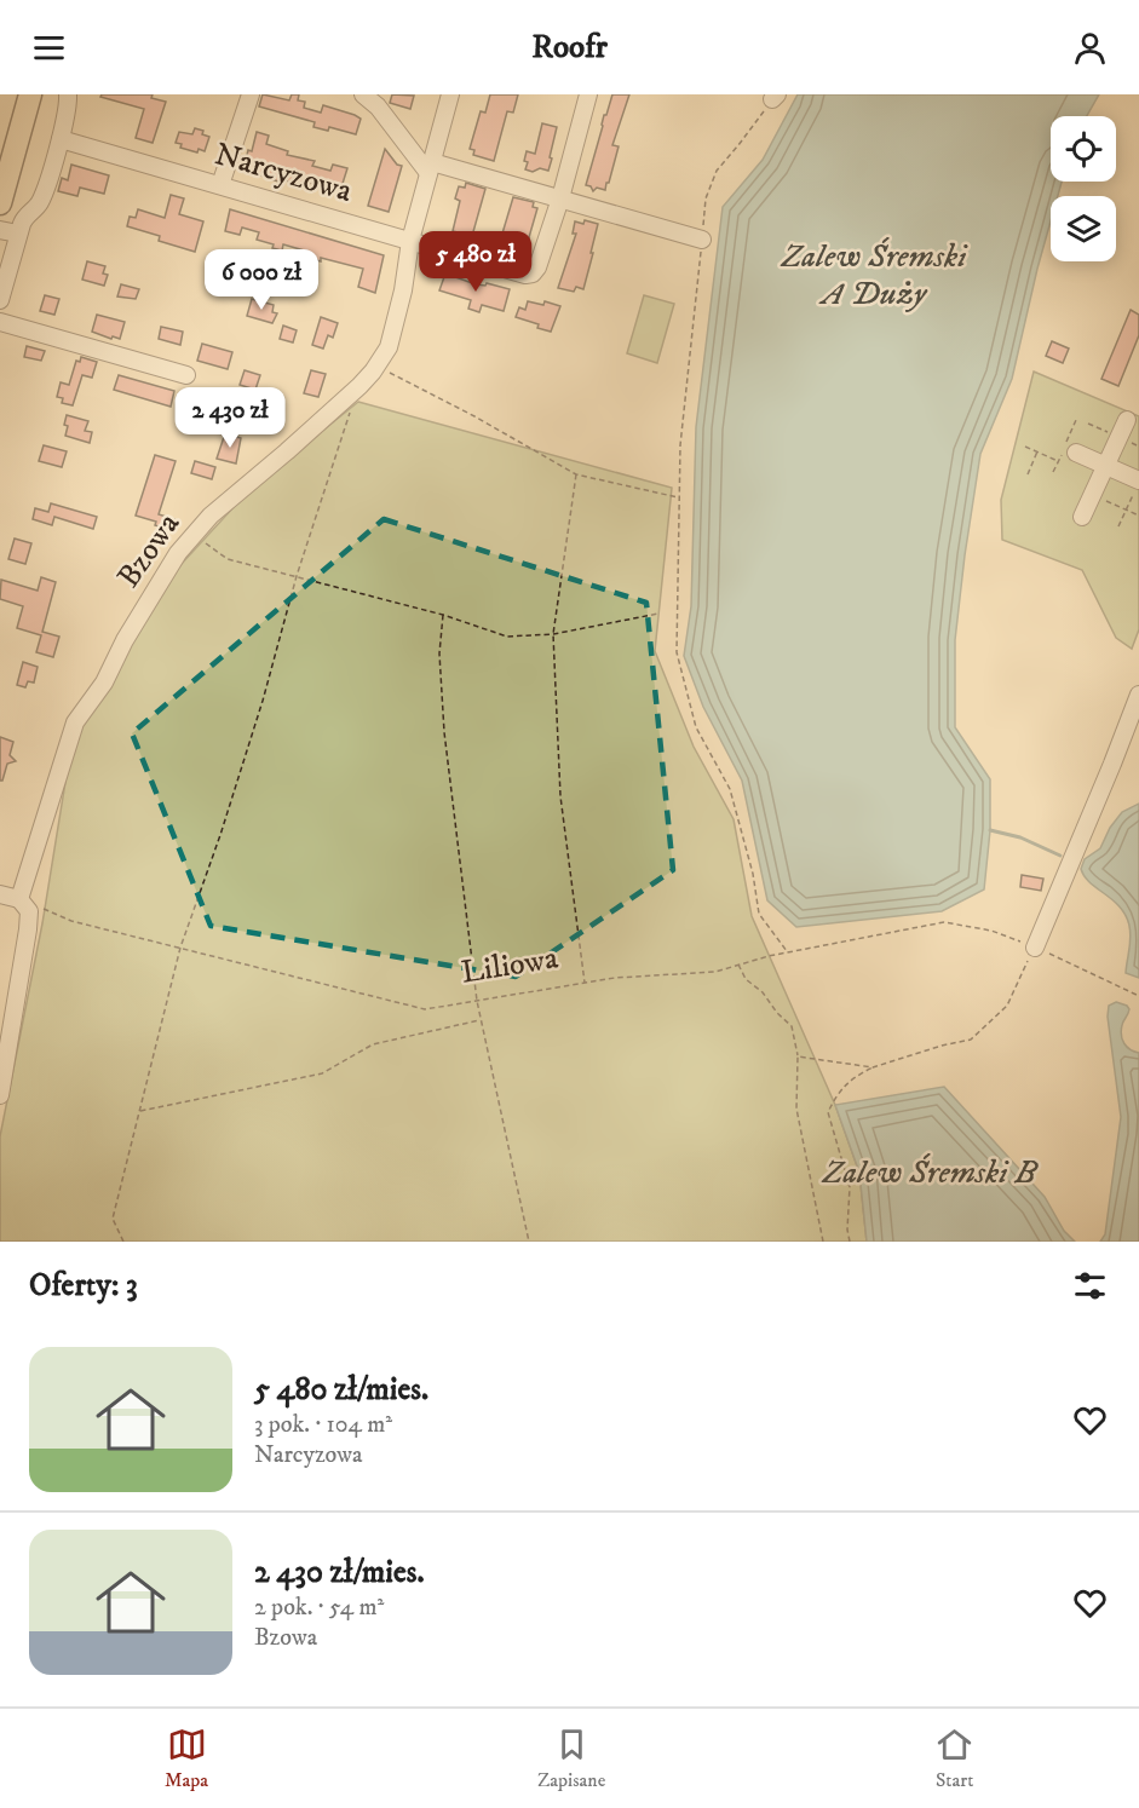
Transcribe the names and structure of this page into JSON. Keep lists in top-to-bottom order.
{
  "streets": {
    "street": ["Narcyzowa", "Bzowa"],
    "path": ["Liliowa"]
  },
  "crossings": [
    ["Narcyzowa", "Bzowa"],
    ["Bzowa", "Liliowa"]
  ],
  "water": ["Zalew Śremski A Duży", "Zalew Śremski B"],
  "page": {
    "header": "Roofr",
    "price": ["5 480 zł", "6 000 zł", "2 430 zł"],
    "heading": "Oferty: 3",
    "list": [
      {
        "name": "5 480 zł/mies.",
        "note": "3 pok. · 104 m² · Narcyzowa"
      },
      {
        "name": "2 430 zł/mies.",
        "note": "2 pok. · 54 m² · Bzowa"
      }
    ],
    "tabs": ["Mapa", "Zapisane", "Start"]
  }
}
